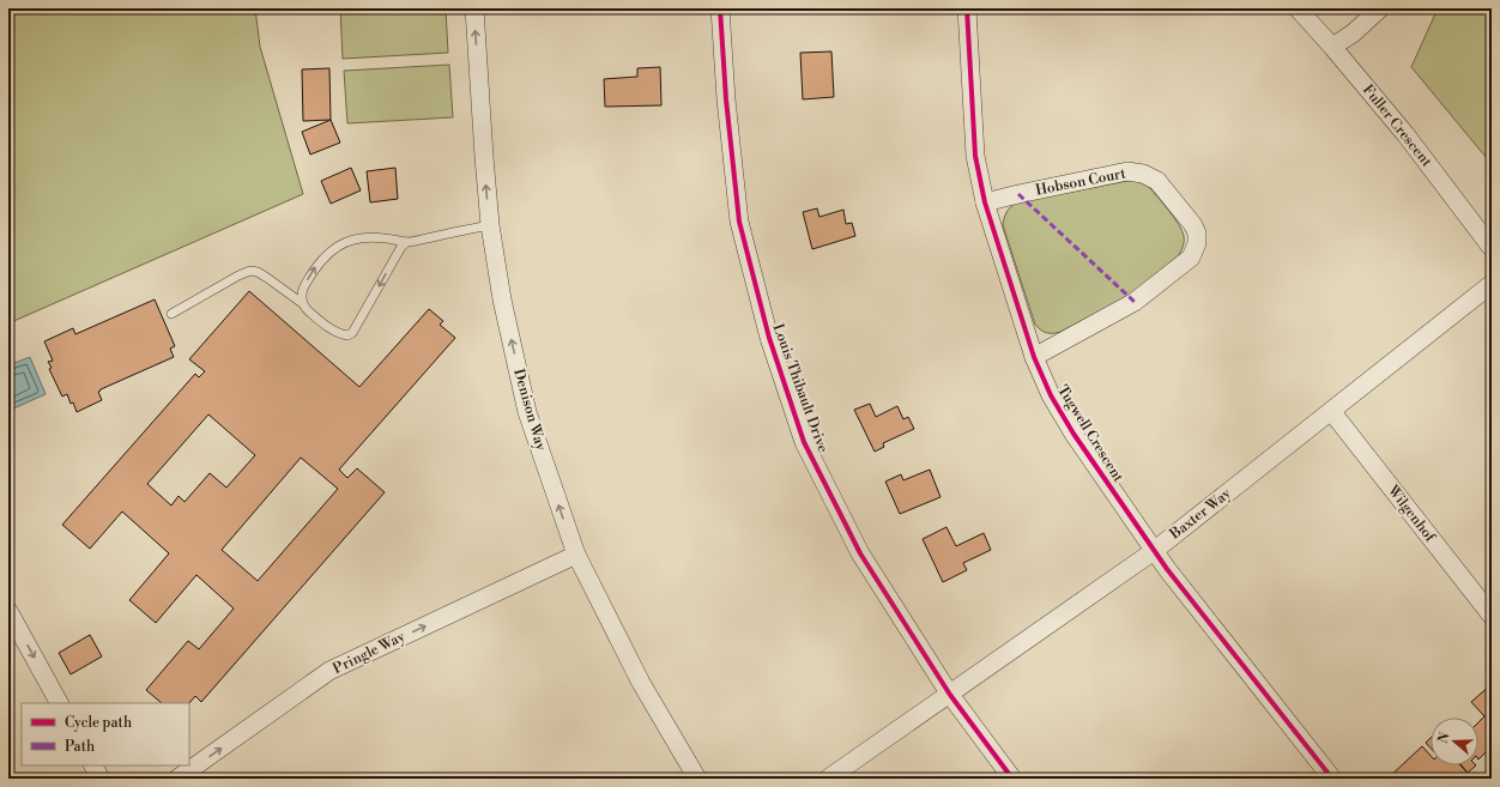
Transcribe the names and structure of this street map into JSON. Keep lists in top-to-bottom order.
{
  "streets": {
    "street": [
      "Fuller Crescent",
      "Hobson Court",
      "Louis Thibault Drive",
      "Denison Way",
      "Tugwell Crescent",
      "Baxter Way",
      "Wilgenhof",
      "Pringle Way"
    ]
  },
  "crossings": [
    ["Hobson Court", "Tugwell Crescent"],
    ["Louis Thibault Drive", "Baxter Way"],
    ["Denison Way", "Pringle Way"],
    ["Tugwell Crescent", "Baxter Way"],
    ["Baxter Way", "Wilgenhof"]
  ],
  "one_way": ["Denison Way", "Pringle Way"],
  "legend": ["Cycle path", "Path"],
  "north": "left"
}
